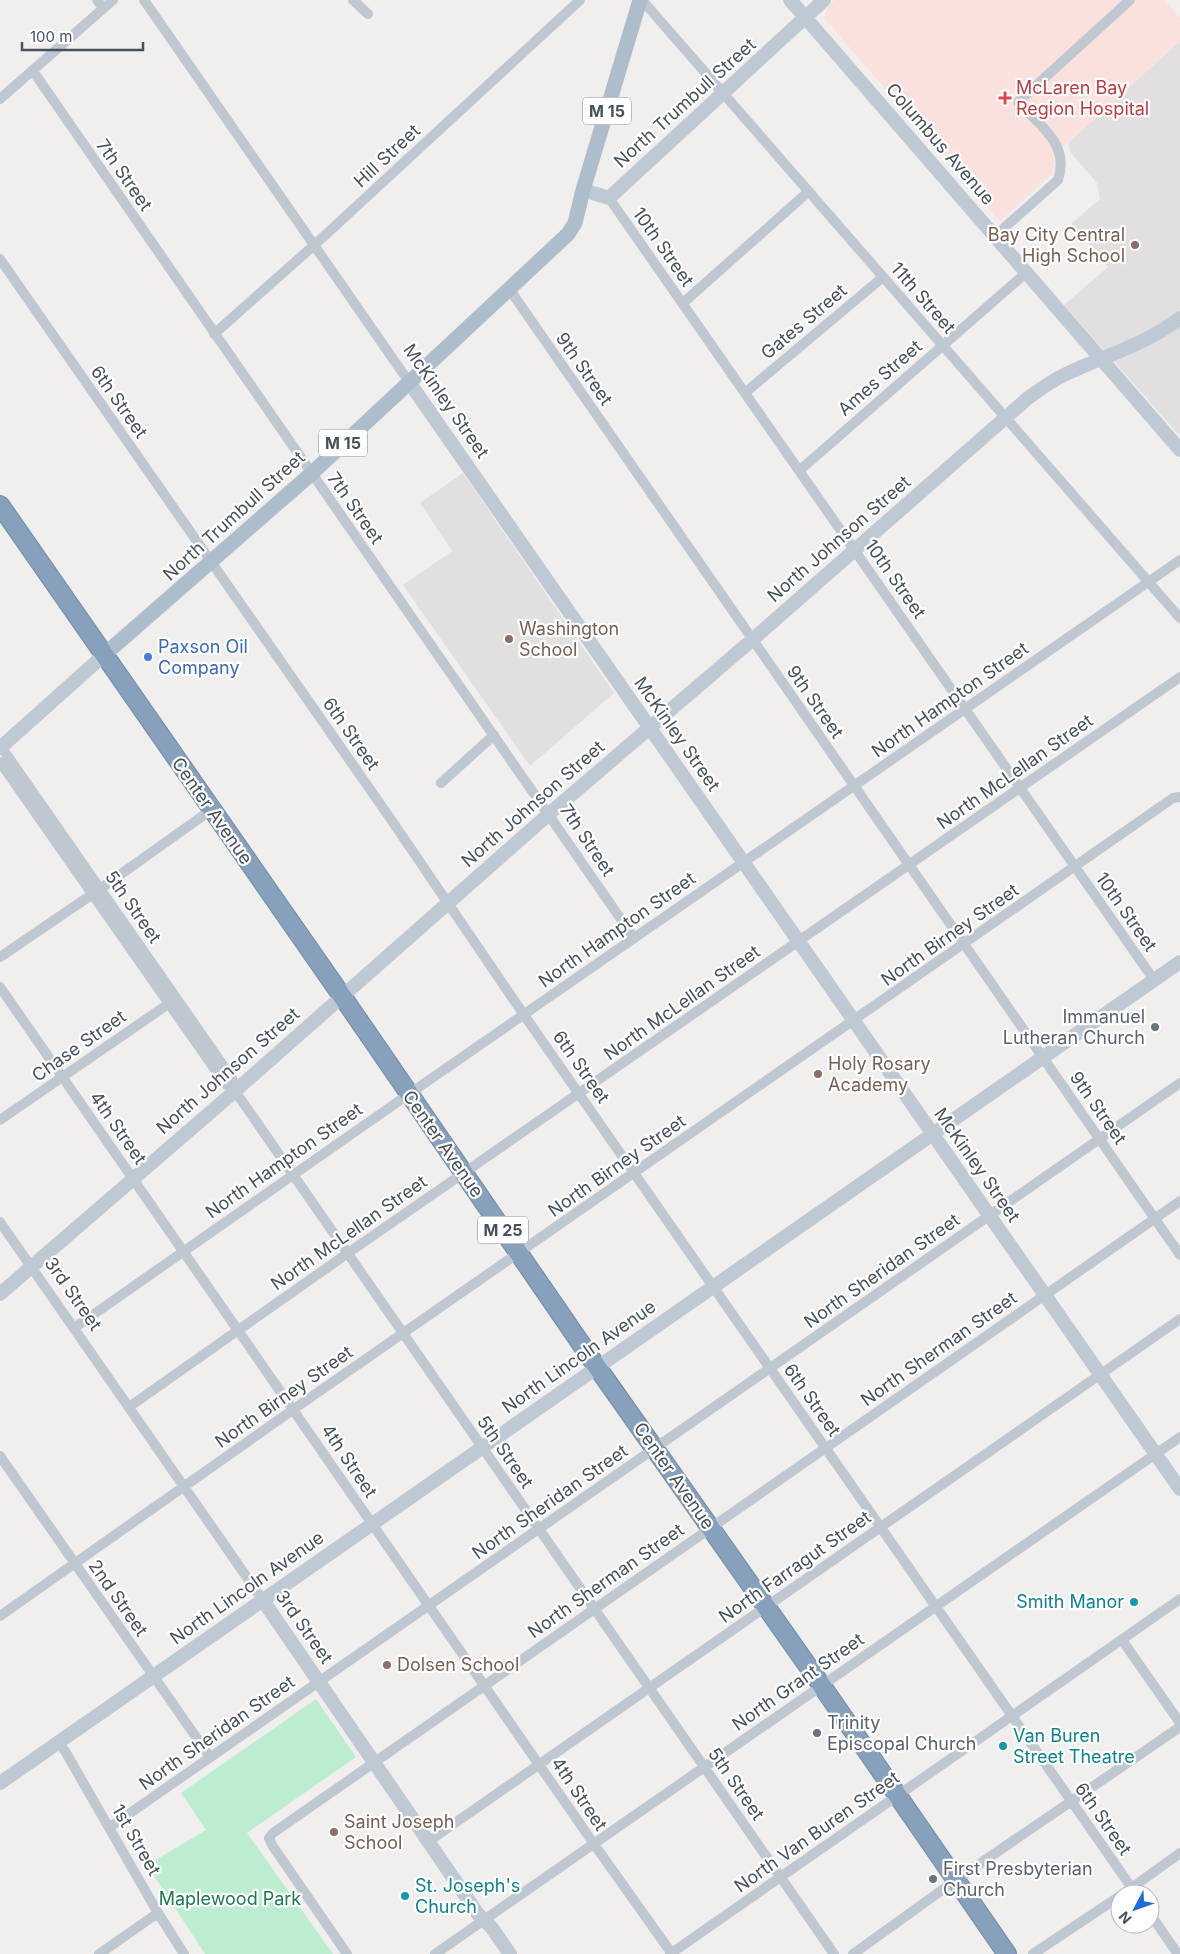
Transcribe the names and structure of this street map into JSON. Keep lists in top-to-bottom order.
{
  "streets": {
    "highway": ["Center Avenue", "M 25"],
    "main road": ["North Trumbull Street", "M 15"],
    "street": [
      "Columbus Avenue",
      "Hill Street",
      "7th Street",
      "10th Street",
      "11th Street",
      "Gates Street",
      "9th Street",
      "Ames Street",
      "McKinley Street",
      "6th Street",
      "North Johnson Street",
      "North Hampton Street",
      "North McLellan Street",
      "5th Street",
      "North Birney Street",
      "Chase Street",
      "4th Street",
      "North Sheridan Street",
      "3rd Street",
      "North Sherman Street",
      "North Lincoln Avenue",
      "North Farragut Street",
      "2nd Street",
      "North Grant Street",
      "North Van Buren Street",
      "1st Street"
    ]
  },
  "crossings": [
    ["North Trumbull Street", "M 15"],
    ["North Trumbull Street", "Columbus Avenue"],
    ["North Trumbull Street", "7th Street"],
    ["North Trumbull Street", "10th Street"],
    ["North Trumbull Street", "11th Street"],
    ["North Trumbull Street", "9th Street"],
    ["North Trumbull Street", "McKinley Street"],
    ["North Trumbull Street", "6th Street"],
    ["North Trumbull Street", "Center Avenue"],
    ["North Trumbull Street", "5th Street"],
    ["M 15", "11th Street"],
    ["Columbus Avenue", "Ames Street"],
    ["Columbus Avenue", "North Johnson Street"],
    ["Hill Street", "7th Street"],
    ["Hill Street", "McKinley Street"],
    ["7th Street", "North Johnson Street"],
    ["7th Street", "North Hampton Street"],
    ["10th Street", "Gates Street"],
    ["10th Street", "Ames Street"],
    ["10th Street", "North Johnson Street"],
    ["10th Street", "North Hampton Street"],
    ["10th Street", "North McLellan Street"],
    ["10th Street", "North Birney Street"],
    ["10th Street", "North Lincoln Avenue"],
    ["11th Street", "Gates Street"],
    ["11th Street", "Ames Street"],
    ["11th Street", "North Johnson Street"],
    ["11th Street", "North Hampton Street"],
    ["9th Street", "North Johnson Street"],
    ["9th Street", "North Hampton Street"],
    ["9th Street", "North McLellan Street"],
    ["9th Street", "North Birney Street"],
    ["9th Street", "North Sheridan Street"],
    ["9th Street", "North Sherman Street"],
    ["9th Street", "North Lincoln Avenue"],
    ["McKinley Street", "North Johnson Street"],
    ["McKinley Street", "North Hampton Street"],
    ["McKinley Street", "North McLellan Street"],
    ["McKinley Street", "North Birney Street"],
    ["McKinley Street", "North Sheridan Street"],
    ["McKinley Street", "North Sherman Street"],
    ["McKinley Street", "North Lincoln Avenue"],
    ["McKinley Street", "North Farragut Street"],
    ["McKinley Street", "North Grant Street"],
    ["6th Street", "North Johnson Street"],
    ["6th Street", "North Hampton Street"],
    ["6th Street", "North McLellan Street"],
    ["6th Street", "North Birney Street"],
    ["6th Street", "North Sheridan Street"],
    ["6th Street", "North Sherman Street"],
    ["6th Street", "North Lincoln Avenue"],
    ["6th Street", "North Farragut Street"],
    ["6th Street", "North Grant Street"],
    ["6th Street", "North Van Buren Street"],
    ["North Johnson Street", "Center Avenue"],
    ["North Johnson Street", "5th Street"],
    ["North Johnson Street", "4th Street"],
    ["North Johnson Street", "3rd Street"],
    ["North Hampton Street", "Center Avenue"],
    ["North Hampton Street", "5th Street"],
    ["North Hampton Street", "4th Street"],
    ["North Hampton Street", "3rd Street"],
    ["North McLellan Street", "Center Avenue"],
    ["North McLellan Street", "5th Street"],
    ["North McLellan Street", "4th Street"],
    ["North McLellan Street", "3rd Street"],
    ["Center Avenue", "North Birney Street"],
    ["Center Avenue", "North Sheridan Street"],
    ["Center Avenue", "North Sherman Street"],
    ["Center Avenue", "North Lincoln Avenue"],
    ["Center Avenue", "North Farragut Street"],
    ["Center Avenue", "North Grant Street"],
    ["Center Avenue", "North Van Buren Street"],
    ["5th Street", "North Birney Street"],
    ["5th Street", "Chase Street"],
    ["5th Street", "North Sheridan Street"],
    ["5th Street", "North Sherman Street"],
    ["5th Street", "North Lincoln Avenue"],
    ["5th Street", "North Farragut Street"],
    ["5th Street", "North Grant Street"],
    ["5th Street", "North Van Buren Street"],
    ["North Birney Street", "4th Street"],
    ["North Birney Street", "3rd Street"],
    ["North Birney Street", "2nd Street"],
    ["Chase Street", "4th Street"],
    ["4th Street", "North Sheridan Street"],
    ["4th Street", "North Sherman Street"],
    ["4th Street", "North Lincoln Avenue"],
    ["4th Street", "North Farragut Street"],
    ["4th Street", "North Grant Street"],
    ["4th Street", "North Van Buren Street"],
    ["North Sheridan Street", "3rd Street"],
    ["North Sheridan Street", "2nd Street"],
    ["North Sheridan Street", "1st Street"],
    ["3rd Street", "North Sherman Street"],
    ["3rd Street", "North Lincoln Avenue"],
    ["3rd Street", "North Farragut Street"],
    ["3rd Street", "North Grant Street"],
    ["North Lincoln Avenue", "2nd Street"],
    ["North Lincoln Avenue", "1st Street"]
  ],
  "parks": ["Maplewood Park"],
  "places": {
    "health": ["McLaren Bay Region Hospital"],
    "other": [
      "Bay City Central High School",
      "Washington School",
      "Paxson Oil Company",
      "Immanuel Lutheran Church",
      "Holy Rosary Academy",
      "Smith Manor",
      "Dolsen School",
      "Trinity Episcopal Church",
      "Van Buren Street Theatre",
      "Saint Joseph School",
      "First Presbyterian Church",
      "St. Joseph's Church"
    ]
  },
  "scale_bar": "100 m",
  "north": "bottom left"
}
